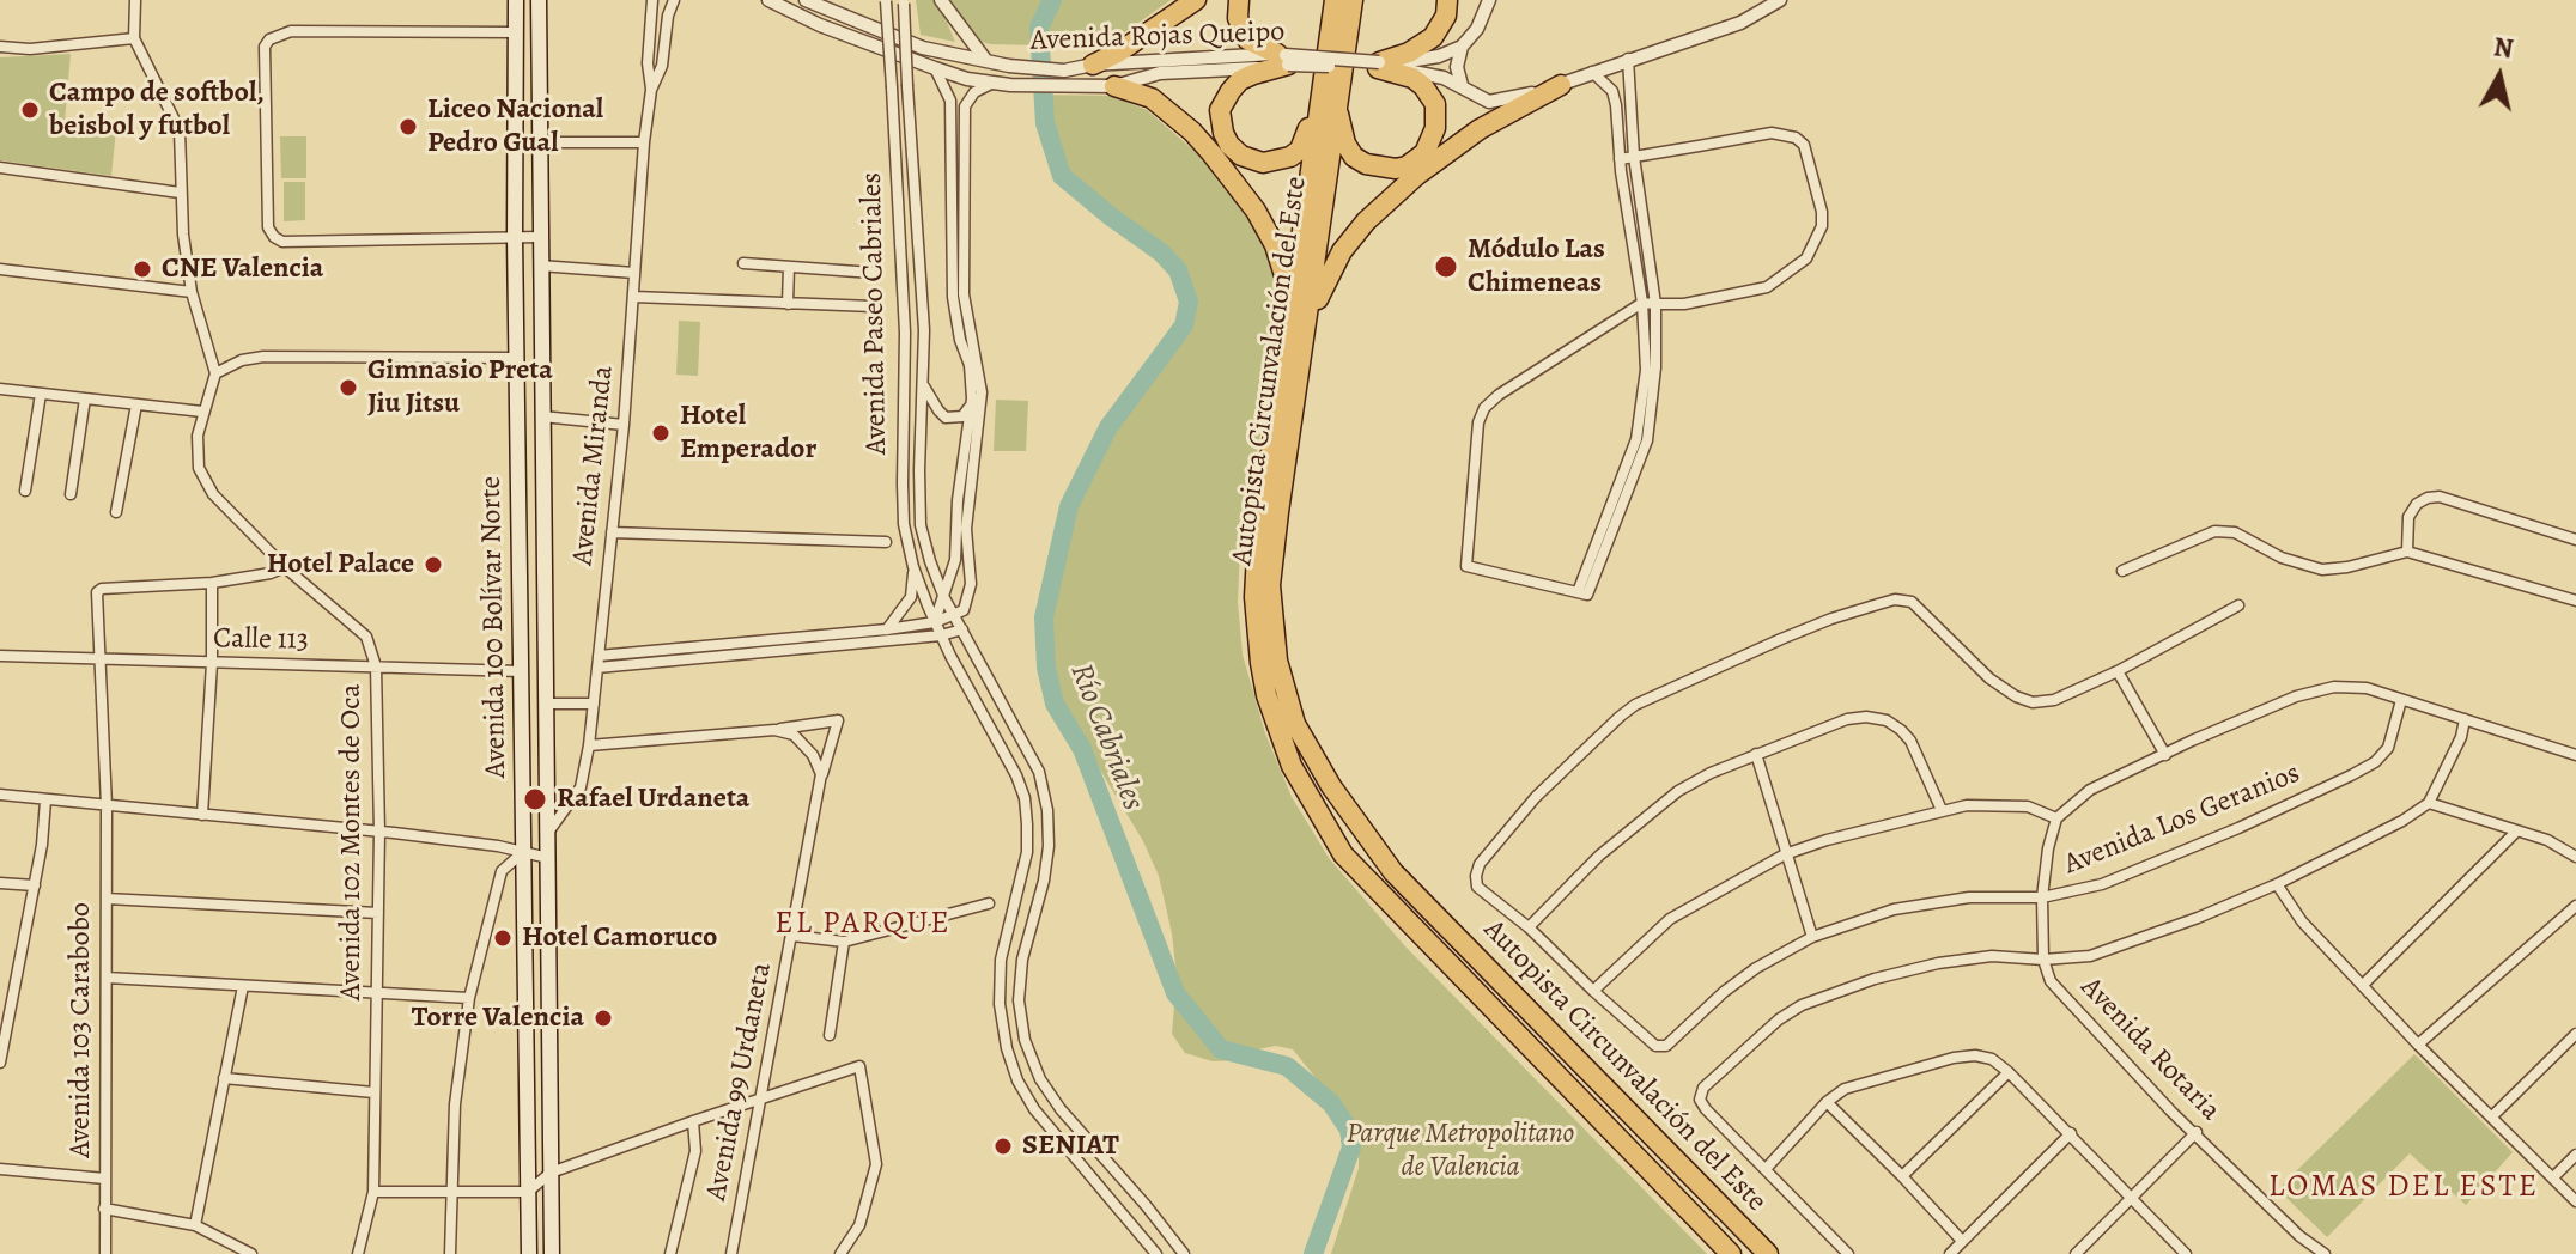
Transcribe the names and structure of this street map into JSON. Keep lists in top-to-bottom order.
{
  "streets": {
    "highway": ["Autopista Circunvalación del Este"],
    "main road": ["Avenida 100 Bolívar Norte"],
    "street": [
      "Avenida Rojas Queipo",
      "Avenida Paseo Cabriales",
      "Avenida Miranda",
      "Calle 113",
      "Avenida Los Geranios",
      "Avenida 102 Montes de Oca",
      "Avenida 103 Carabobo",
      "Avenida Rotaria",
      "Avenida 99 Urdaneta"
    ]
  },
  "crossings": [
    ["Avenida Miranda", "Avenida 100 Bolívar Norte"],
    ["Avenida 100 Bolívar Norte", "Calle 113"],
    ["Calle 113", "Avenida 102 Montes de Oca"],
    ["Calle 113", "Avenida 103 Carabobo"]
  ],
  "districts": ["EL PARQUE", "LOMAS DEL ESTE"],
  "water": ["Río Cabriales"],
  "parks": ["Parque Metropolitano de Valencia"],
  "places": [
    "Campo de softbol, beisbol y futbol",
    "Liceo Nacional Pedro Gual",
    "Módulo Las Chimeneas",
    "CNE Valencia",
    "Gimnasio Preta Jiu Jitsu",
    "Hotel Emperador",
    "Hotel Palace",
    "Rafael Urdaneta",
    "Hotel Camoruco",
    "Torre Valencia",
    "SENIAT"
  ],
  "north": "top"
}
